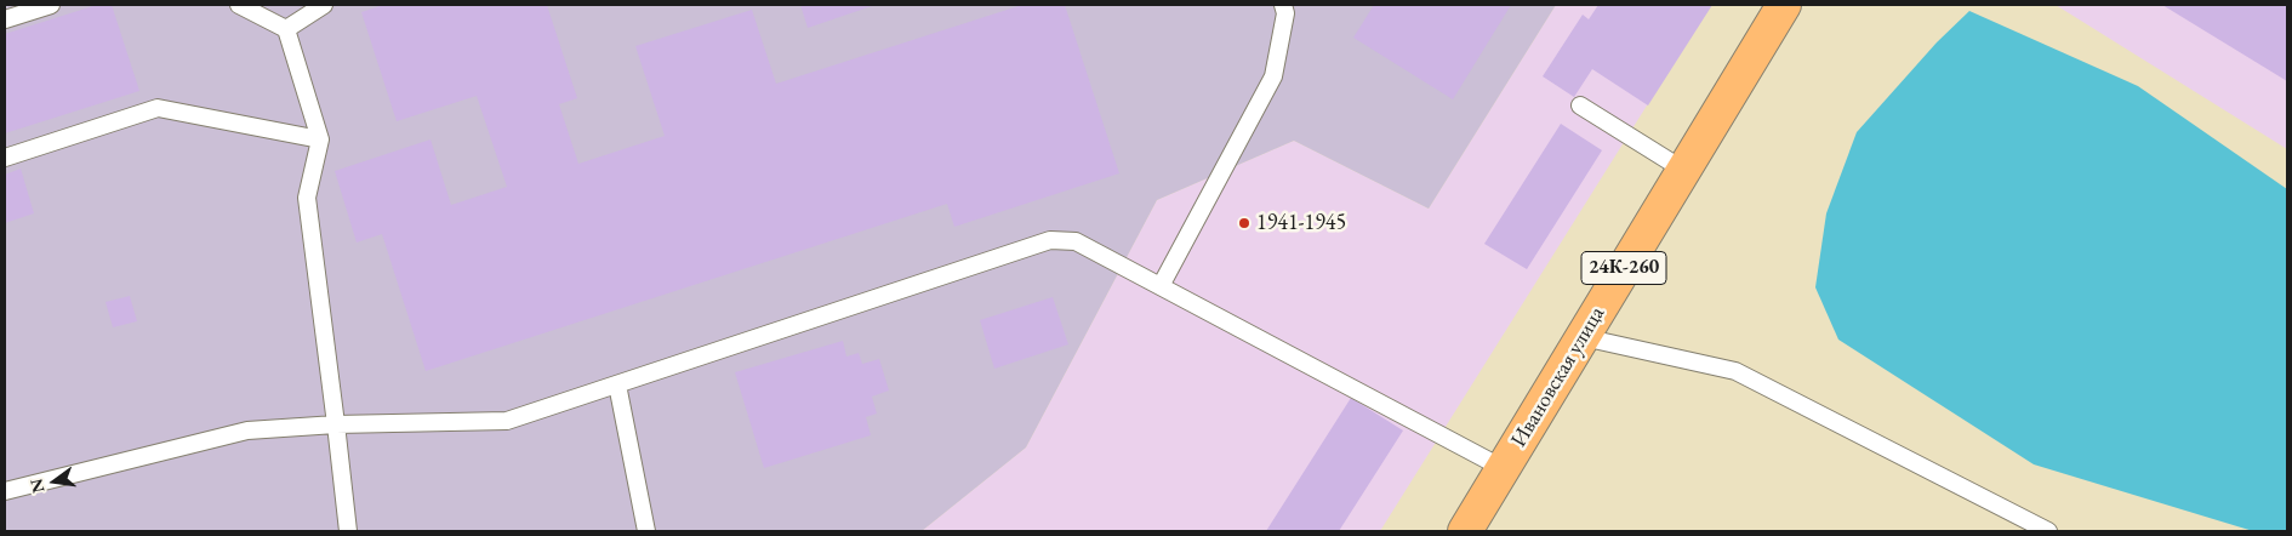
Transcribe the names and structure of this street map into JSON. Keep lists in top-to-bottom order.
{
  "streets": {
    "main road": ["24К-260", "Ивановская улица"]
  },
  "places": ["1941-1945"],
  "north": "left"
}
